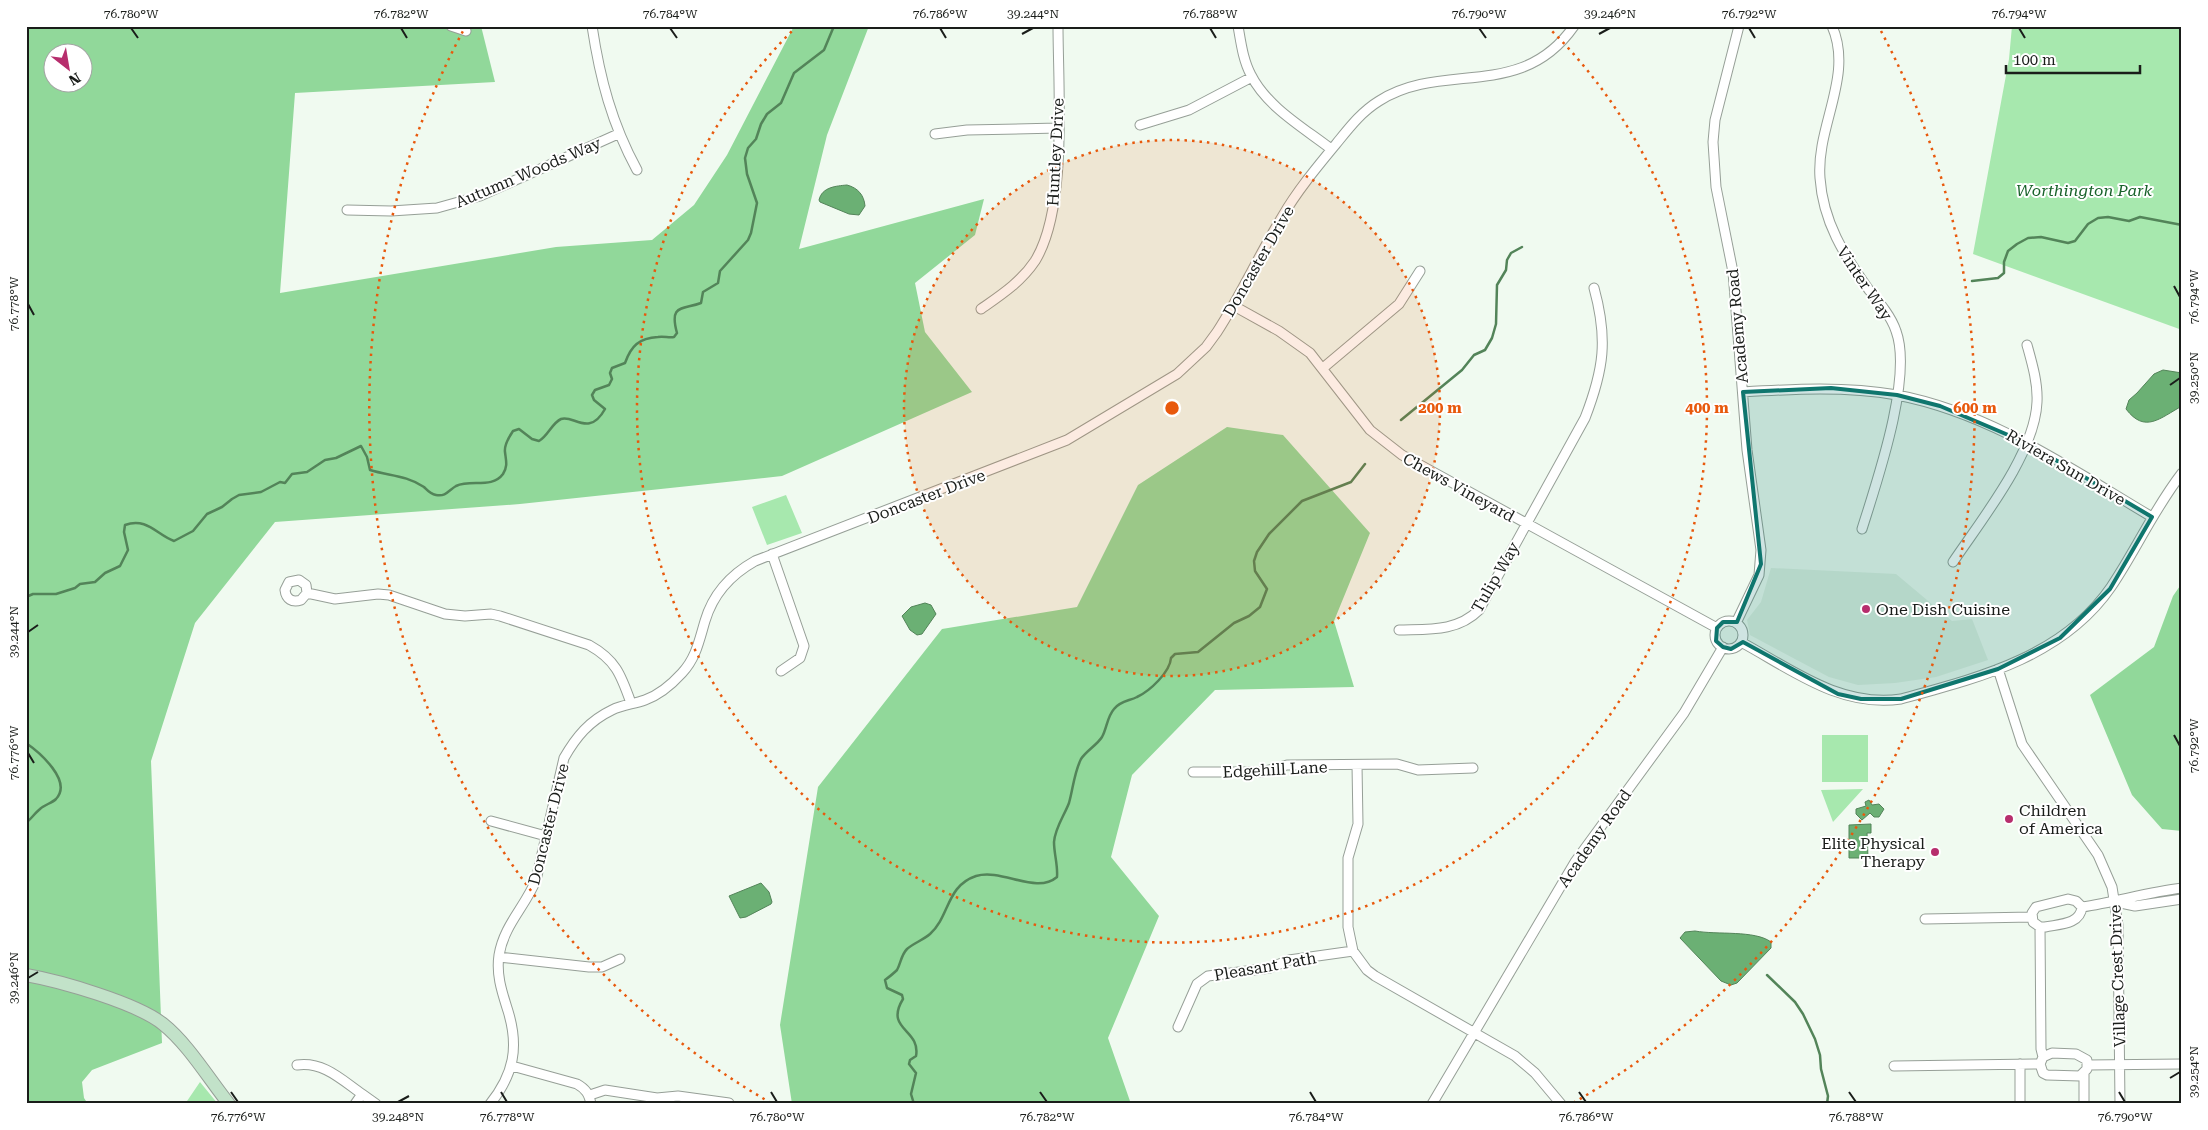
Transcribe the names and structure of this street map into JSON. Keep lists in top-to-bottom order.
{
  "streets": {
    "street": [
      "Huntley Drive",
      "Autumn Woods Way",
      "Doncaster Drive",
      "Vinter Way",
      "Academy Road",
      "Riviera Sun Drive",
      "Chews Vineyard",
      "Tulip Way",
      "Edgehill Lane",
      "Pleasant Path",
      "Village Crest Drive"
    ]
  },
  "crossings": [
    ["Doncaster Drive", "Chews Vineyard"],
    ["Vinter Way", "Riviera Sun Drive"],
    ["Academy Road", "Riviera Sun Drive"],
    ["Academy Road", "Chews Vineyard"],
    ["Chews Vineyard", "Tulip Way"]
  ],
  "parks": ["Worthington Park"],
  "places": ["One Dish Cuisine", "Children of America", "Elite Physical Therapy"],
  "scale_bar": "100 m",
  "north": "bottom right",
  "coordinates": [
    "76.780°W",
    "76.782°W",
    "76.784°W",
    "76.786°W",
    "39.244°N",
    "76.788°W",
    "76.790°W",
    "39.246°N",
    "76.792°W",
    "76.794°W",
    "76.778°W",
    "39.250°N",
    "76.776°W",
    "39.254°N",
    "39.248°N"
  ],
  "rings": ["200 m", "400 m", "600 m"]
}
